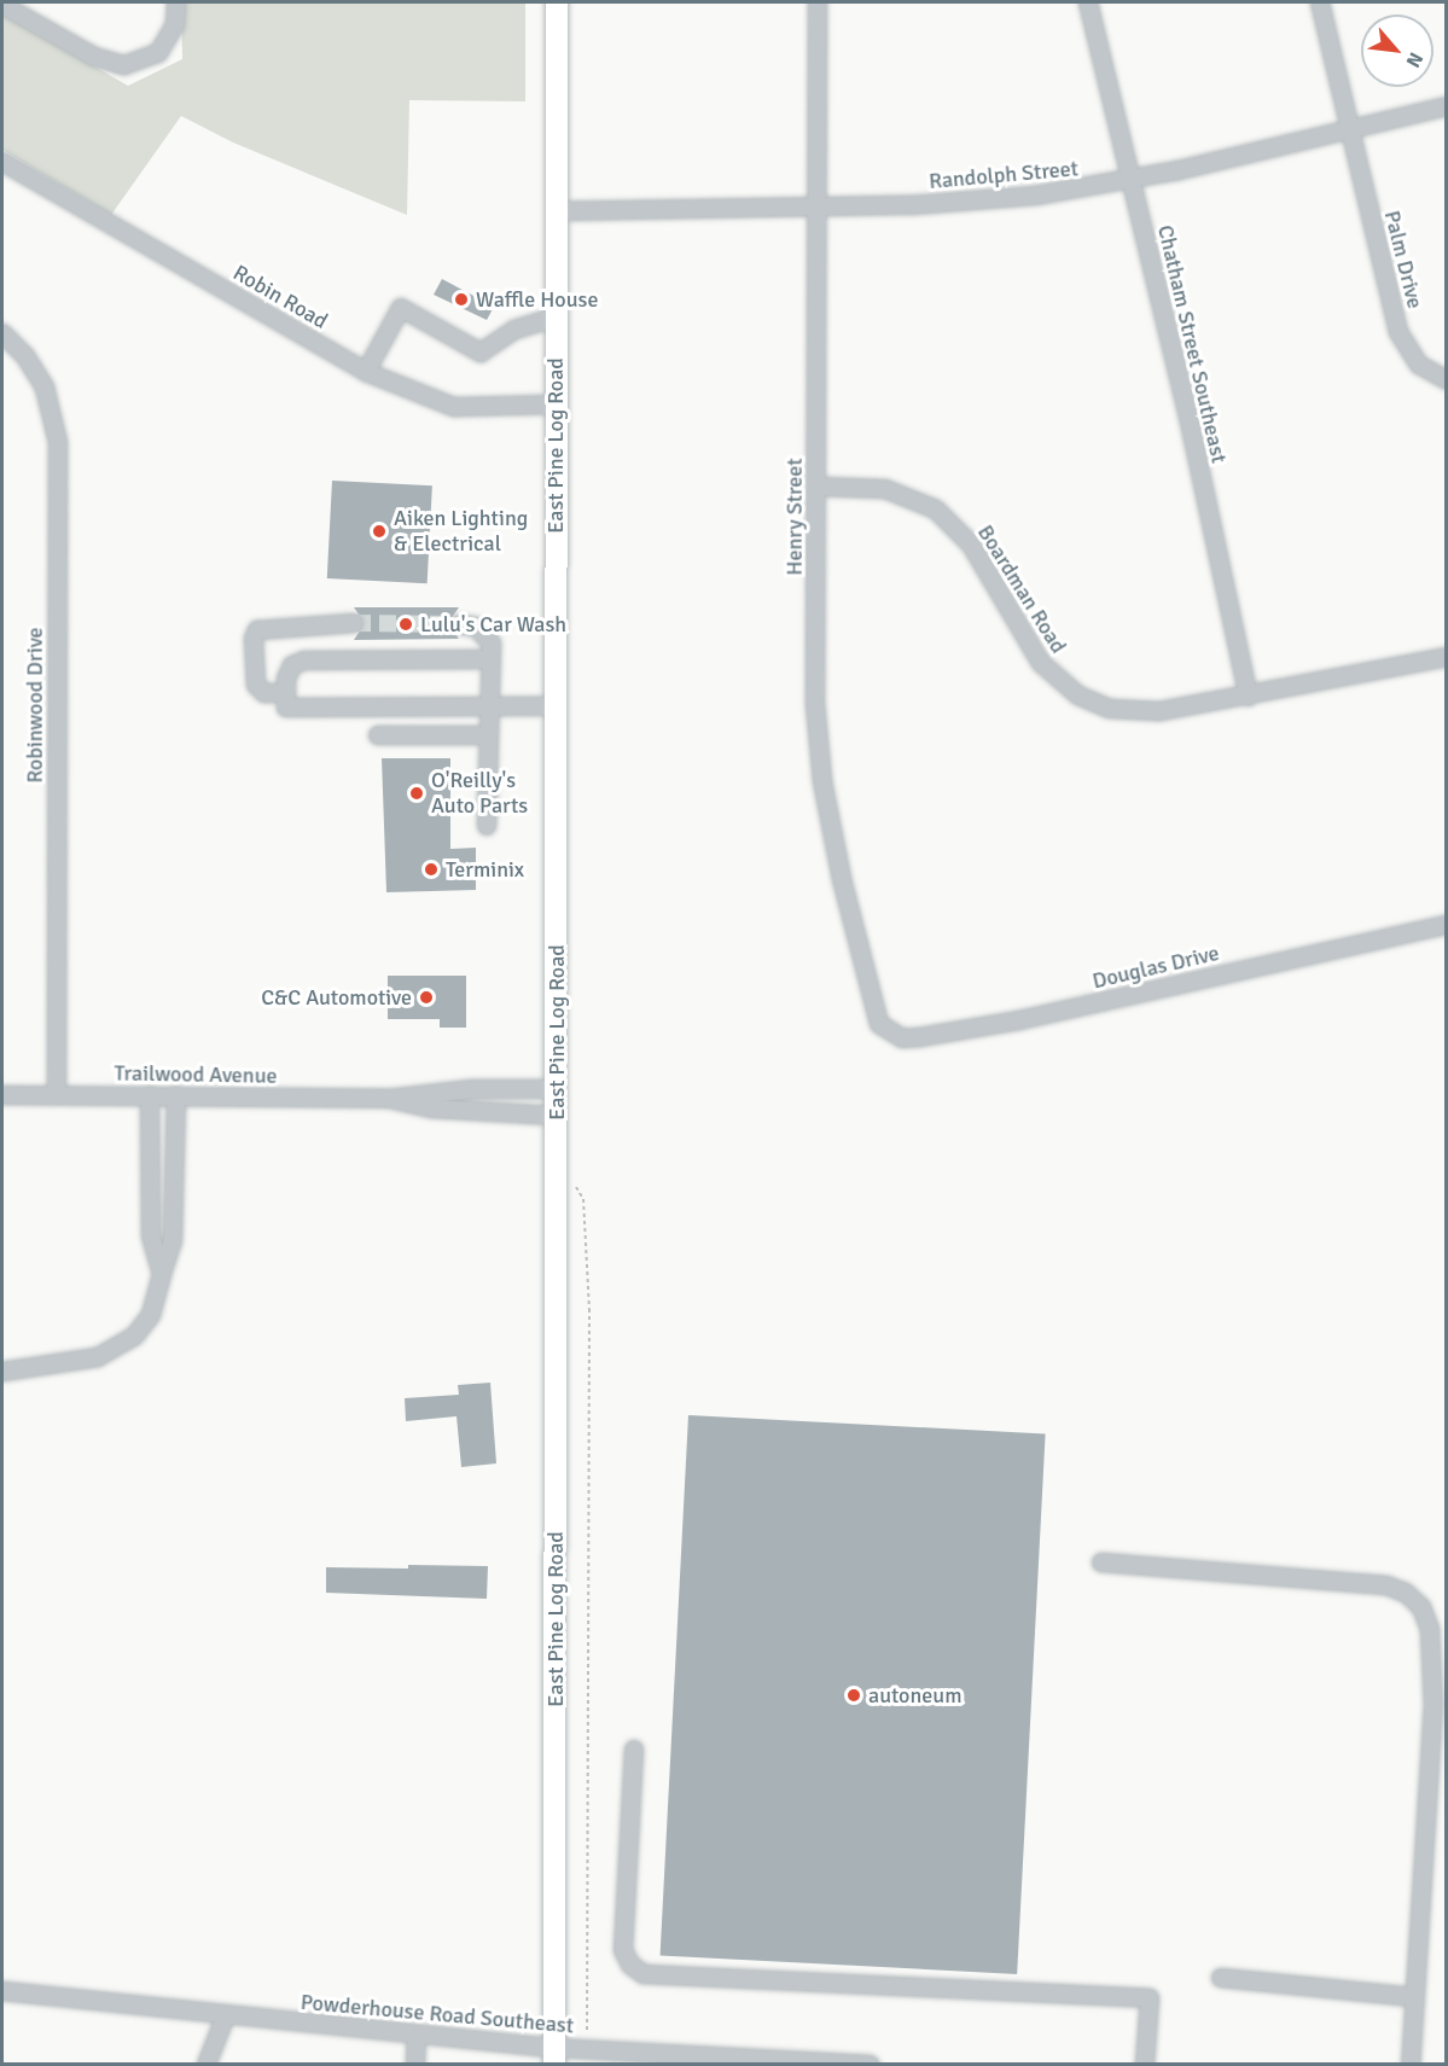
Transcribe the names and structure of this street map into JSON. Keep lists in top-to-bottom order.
{
  "streets": {
    "main road": ["East Pine Log Road"],
    "street": [
      "Randolph Street",
      "Palm Drive",
      "Robin Road",
      "Chatham Street Southeast",
      "Henry Street",
      "Boardman Road",
      "Robinwood Drive",
      "Douglas Drive",
      "Trailwood Avenue",
      "Powderhouse Road Southeast"
    ]
  },
  "crossings": [
    ["Randolph Street", "Palm Drive"],
    ["Randolph Street", "Chatham Street Southeast"],
    ["Randolph Street", "East Pine Log Road"],
    ["Randolph Street", "Henry Street"],
    ["Robin Road", "East Pine Log Road"],
    ["Chatham Street Southeast", "Boardman Road"],
    ["East Pine Log Road", "Trailwood Avenue"],
    ["East Pine Log Road", "Powderhouse Road Southeast"],
    ["Henry Street", "Boardman Road"],
    ["Henry Street", "Douglas Drive"],
    ["Robinwood Drive", "Trailwood Avenue"]
  ],
  "places": [
    "Waffle House",
    "Aiken Lighting & Electrical",
    "Lulu's Car Wash",
    "O'Reilly's Auto Parts",
    "Terminix",
    "C&C Automotive",
    "autoneum"
  ],
  "north": "bottom right"
}
